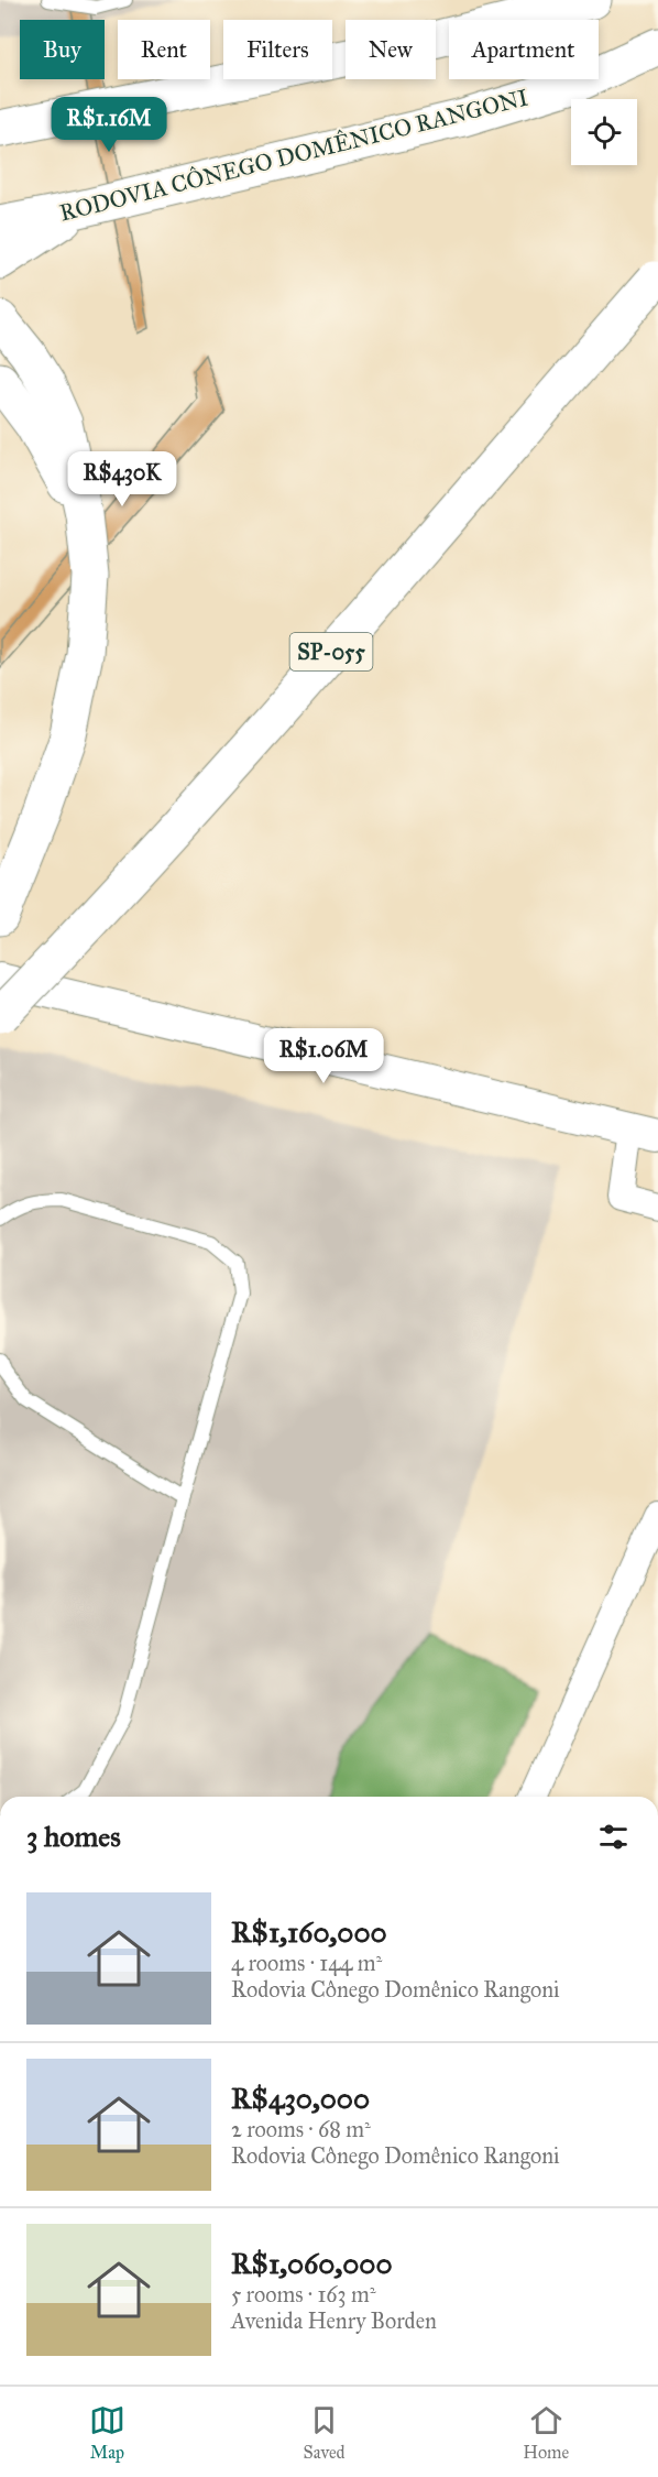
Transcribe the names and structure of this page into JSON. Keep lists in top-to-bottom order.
{
  "streets": {
    "highway": ["RODOVIA CÔNEGO DOMÊNICO RANGONI", "SP-055"]
  },
  "page": {
    "chip": [
      "Buy",
      "Rent",
      "Filters",
      "New",
      "Apartment"
    ],
    "price": ["R$1.16M", "R$430K", "R$1.06M"],
    "heading": "3 homes",
    "list": [
      {
        "name": "R$1,160,000",
        "note": "4 rooms · 144 m² · Rodovia Cônego Domênico Rangoni"
      },
      {
        "name": "R$430,000",
        "note": "2 rooms · 68 m² · Rodovia Cônego Domênico Rangoni"
      },
      {
        "name": "R$1,060,000",
        "note": "5 rooms · 163 m² · Avenida Henry Borden"
      }
    ],
    "tabs": ["Map", "Saved", "Home"]
  }
}
